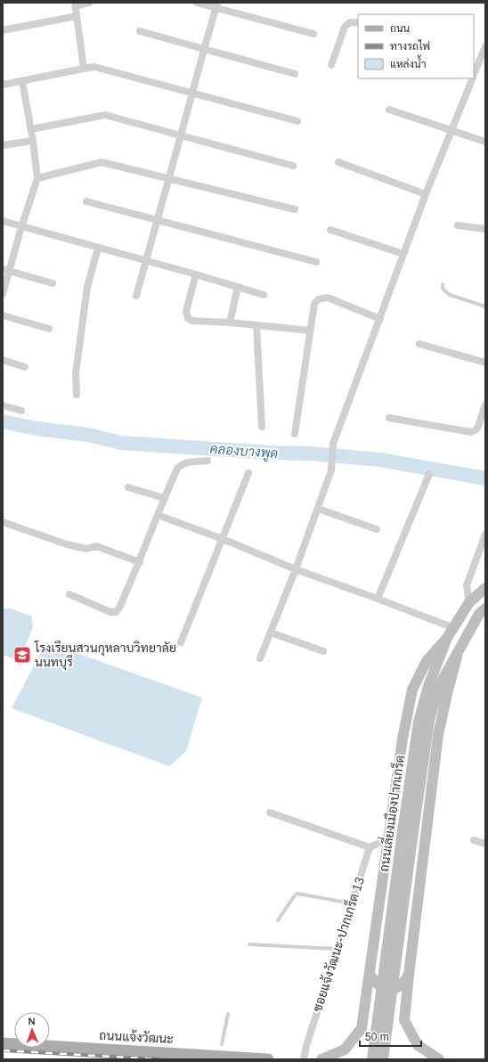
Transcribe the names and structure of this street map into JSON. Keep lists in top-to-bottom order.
{
  "streets": {
    "main road": ["ถนนเลี่ยงเมืองปากเกร็ด", "ถนนแจ้งวัฒนะ"],
    "street": ["ซอยแจ้งวัฒนะ-ปากเกร็ด 13"]
  },
  "water": ["คลองบางพูด"],
  "places": {
    "school or university": ["โรงเรียนสวนกุหลาบวิทยาลัย นนทบุรี"]
  },
  "legend": ["ถนน", "ทางรถไฟ", "แหล่งน้ำ"],
  "scale_bar": "50 m",
  "north": "top"
}
